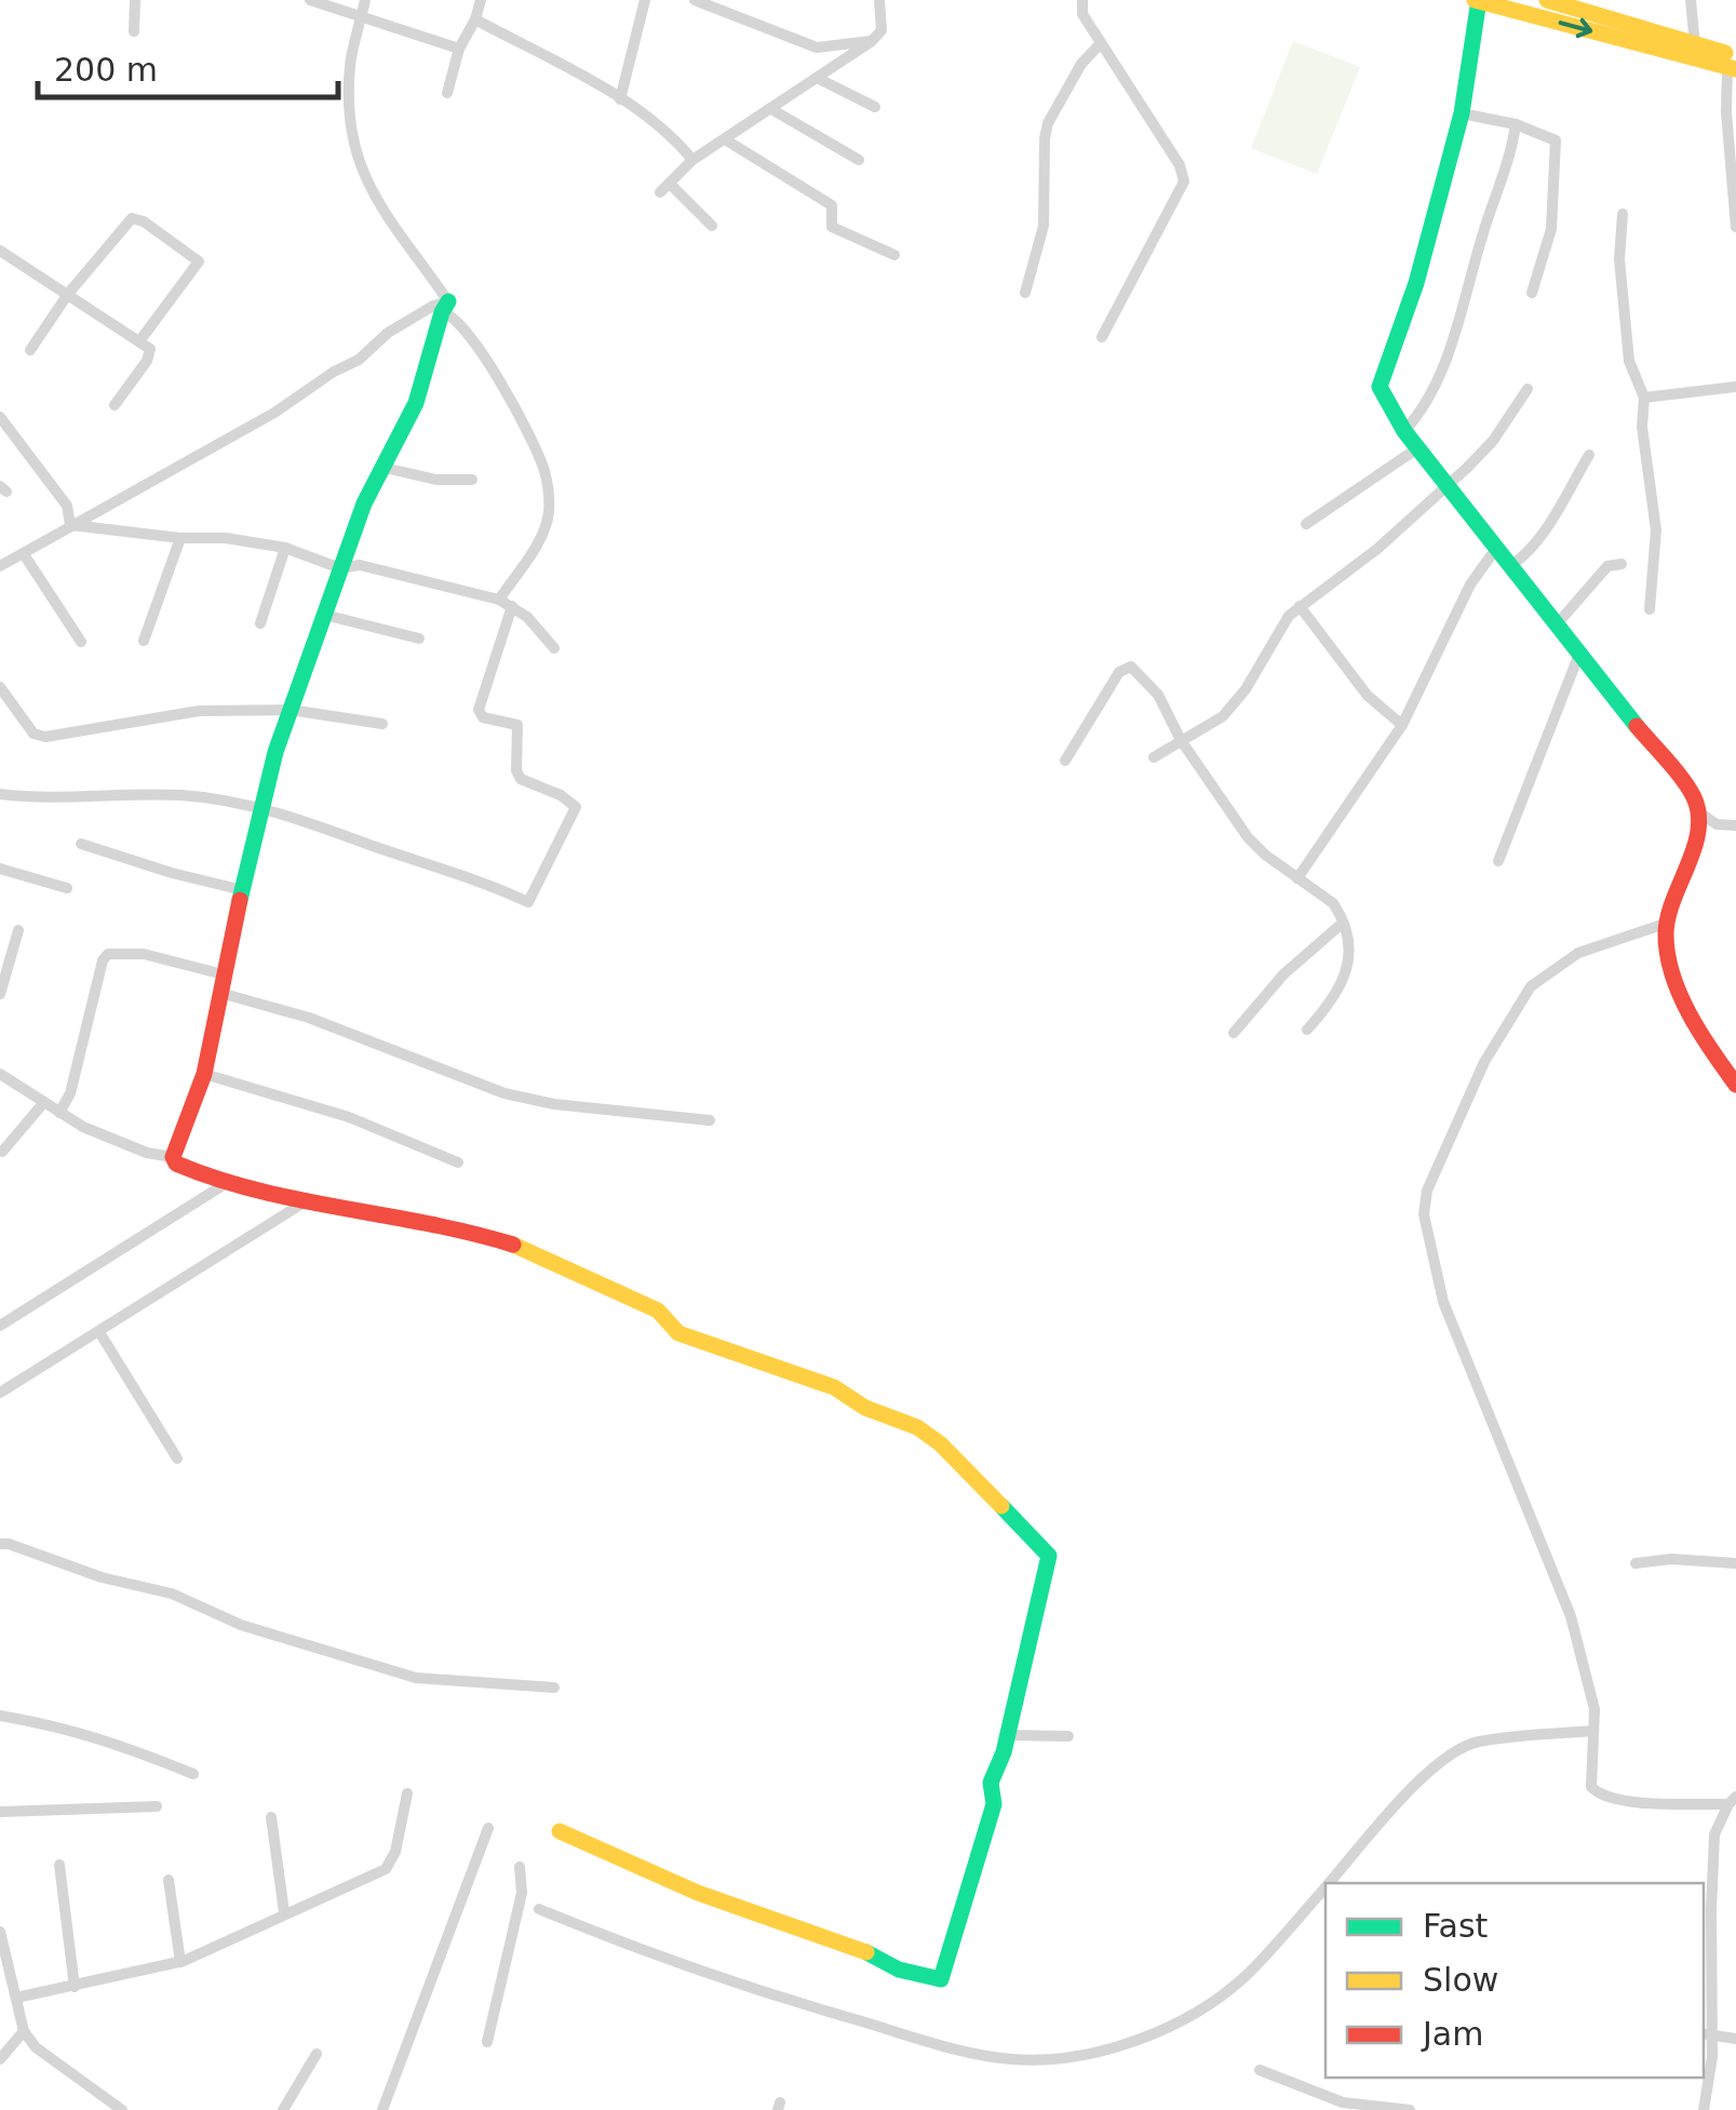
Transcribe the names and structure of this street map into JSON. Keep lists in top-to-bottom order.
{
  "legend": ["Fast", "Slow", "Jam"],
  "scale_bar": "200 m"
}
